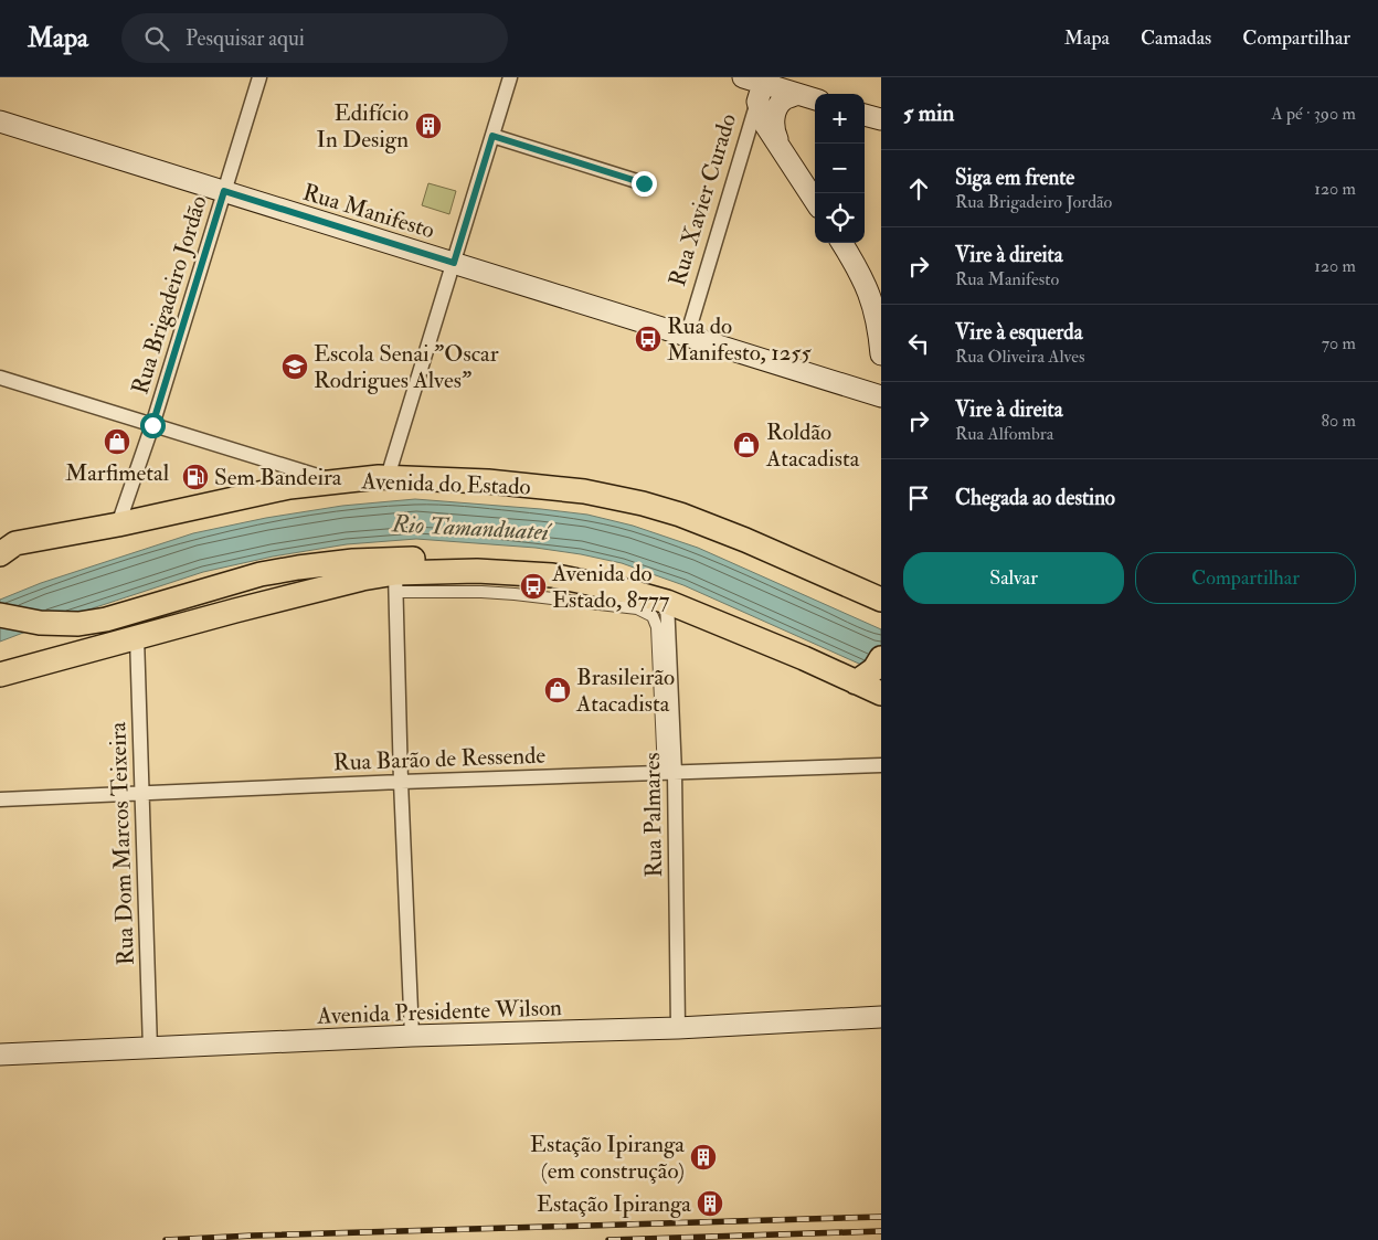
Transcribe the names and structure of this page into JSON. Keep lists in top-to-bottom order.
{
  "streets": {
    "highway": ["Avenida do Estado"],
    "main road": ["Rua Manifesto", "Avenida Presidente Wilson"],
    "street": [
      "Rua Xavier Curado",
      "Rua Brigadeiro Jordão",
      "Rua Barão de Ressende",
      "Rua Palmares",
      "Rua Dom Marcos Teixeira"
    ]
  },
  "crossings": [
    ["Rua Xavier Curado", "Rua Manifesto"],
    ["Rua Manifesto", "Rua Brigadeiro Jordão"],
    ["Rua Brigadeiro Jordão", "Avenida do Estado"],
    ["Rua Barão de Ressende", "Rua Palmares"],
    ["Rua Barão de Ressende", "Rua Dom Marcos Teixeira"],
    ["Rua Palmares", "Avenida Presidente Wilson"],
    ["Rua Dom Marcos Teixeira", "Avenida Presidente Wilson"]
  ],
  "water": ["Rio Tamanduateí"],
  "places": {
    "building": ["Edifício In Design", "Estação Ipiranga (em construção)", "Estação Ipiranga"],
    "bus stop": ["Rua do Manifesto, 1255", "Avenida do Estado, 8777"],
    "school or university": ["Escola Senai \"Oscar Rodrigues Alves\""],
    "shop": ["Marfimetal", "Roldão Atacadista", "Brasileirão Atacadista"],
    "fuel station": ["Sem Bandeira"]
  },
  "page": {
    "header": "Mapa",
    "search": "Pesquisar aqui",
    "nav": ["Mapa", "Camadas", "Compartilhar"],
    "heading": ["5 min", "A pé · 390 m"],
    "map_buttons": ["+", "−"],
    "list": [
      ["Siga em frente", "Rua Brigadeiro Jordão", "120 m"],
      ["Vire à direita", "Rua Manifesto", "120 m"],
      ["Vire à esquerda", "Rua Oliveira Alves", "70 m"],
      ["Vire à direita", "Rua Alfombra", "80 m"],
      "Chegada ao destino"
    ],
    "buttons": ["Salvar", "Compartilhar"]
  }
}
